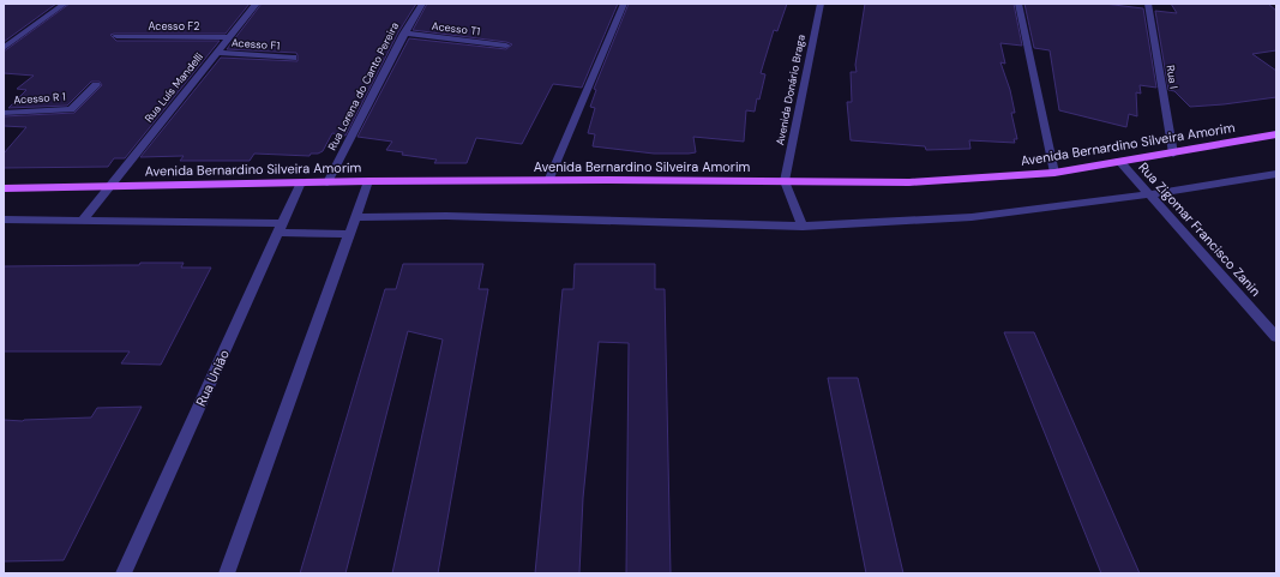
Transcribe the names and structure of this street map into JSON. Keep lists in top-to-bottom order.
{
  "streets": {
    "main road": ["Avenida Bernardino Silveira Amorim"],
    "street": [
      "Acesso F2",
      "Acesso T1",
      "Acesso F1",
      "Rua I",
      "Rua Lorena do Canto Pereira",
      "Rua Luís Mandelli",
      "Avenida Donário Braga",
      "Acesso R 1",
      "Rua Zigomar Francisco Zanin",
      "Rua União"
    ]
  },
  "crossings": [
    ["Acesso F2", "Rua Luís Mandelli"],
    ["Acesso T1", "Rua Lorena do Canto Pereira"],
    ["Acesso F1", "Rua Luís Mandelli"],
    ["Rua I", "Avenida Bernardino Silveira Amorim"],
    ["Rua Lorena do Canto Pereira", "Avenida Bernardino Silveira Amorim"],
    ["Rua Luís Mandelli", "Avenida Bernardino Silveira Amorim"],
    ["Avenida Donário Braga", "Avenida Bernardino Silveira Amorim"],
    ["Avenida Bernardino Silveira Amorim", "Rua Zigomar Francisco Zanin"],
    ["Avenida Bernardino Silveira Amorim", "Rua União"]
  ]
}
